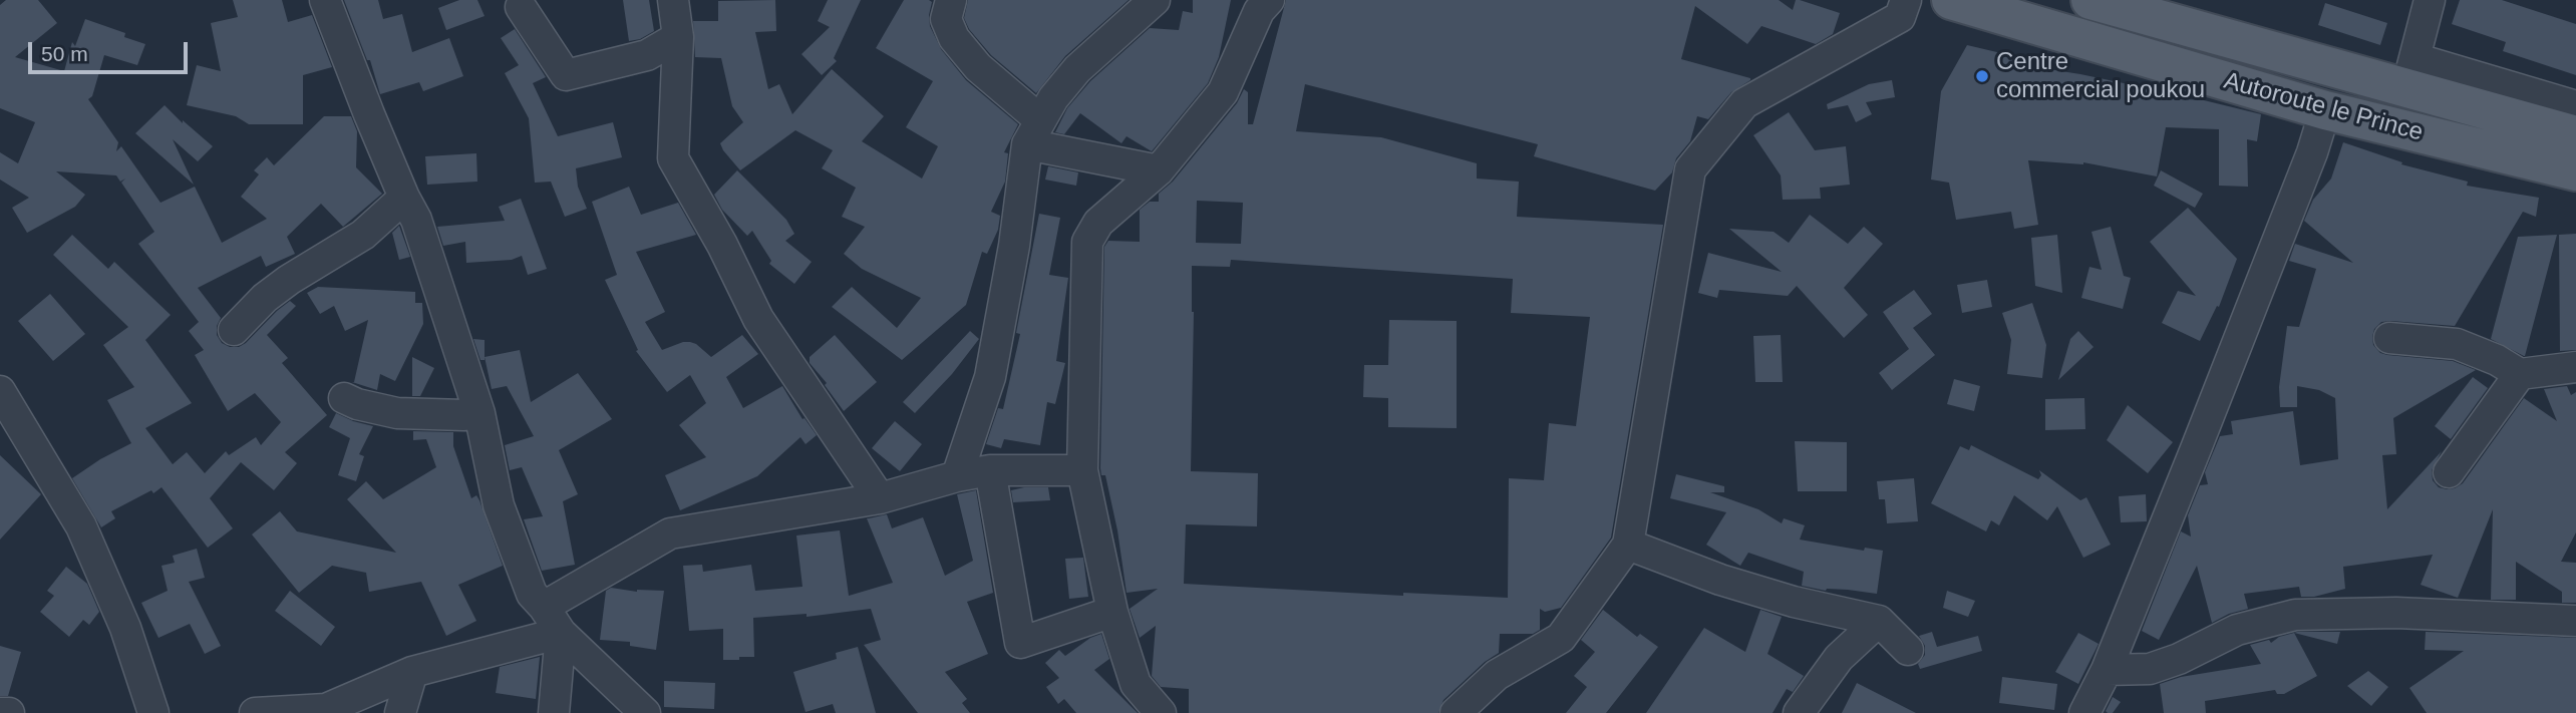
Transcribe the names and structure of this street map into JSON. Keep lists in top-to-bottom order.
{
  "streets": {
    "main road": ["Autoroute le Prince"]
  },
  "places": ["Centre commercial poukou"],
  "scale_bar": "50 m"
}
